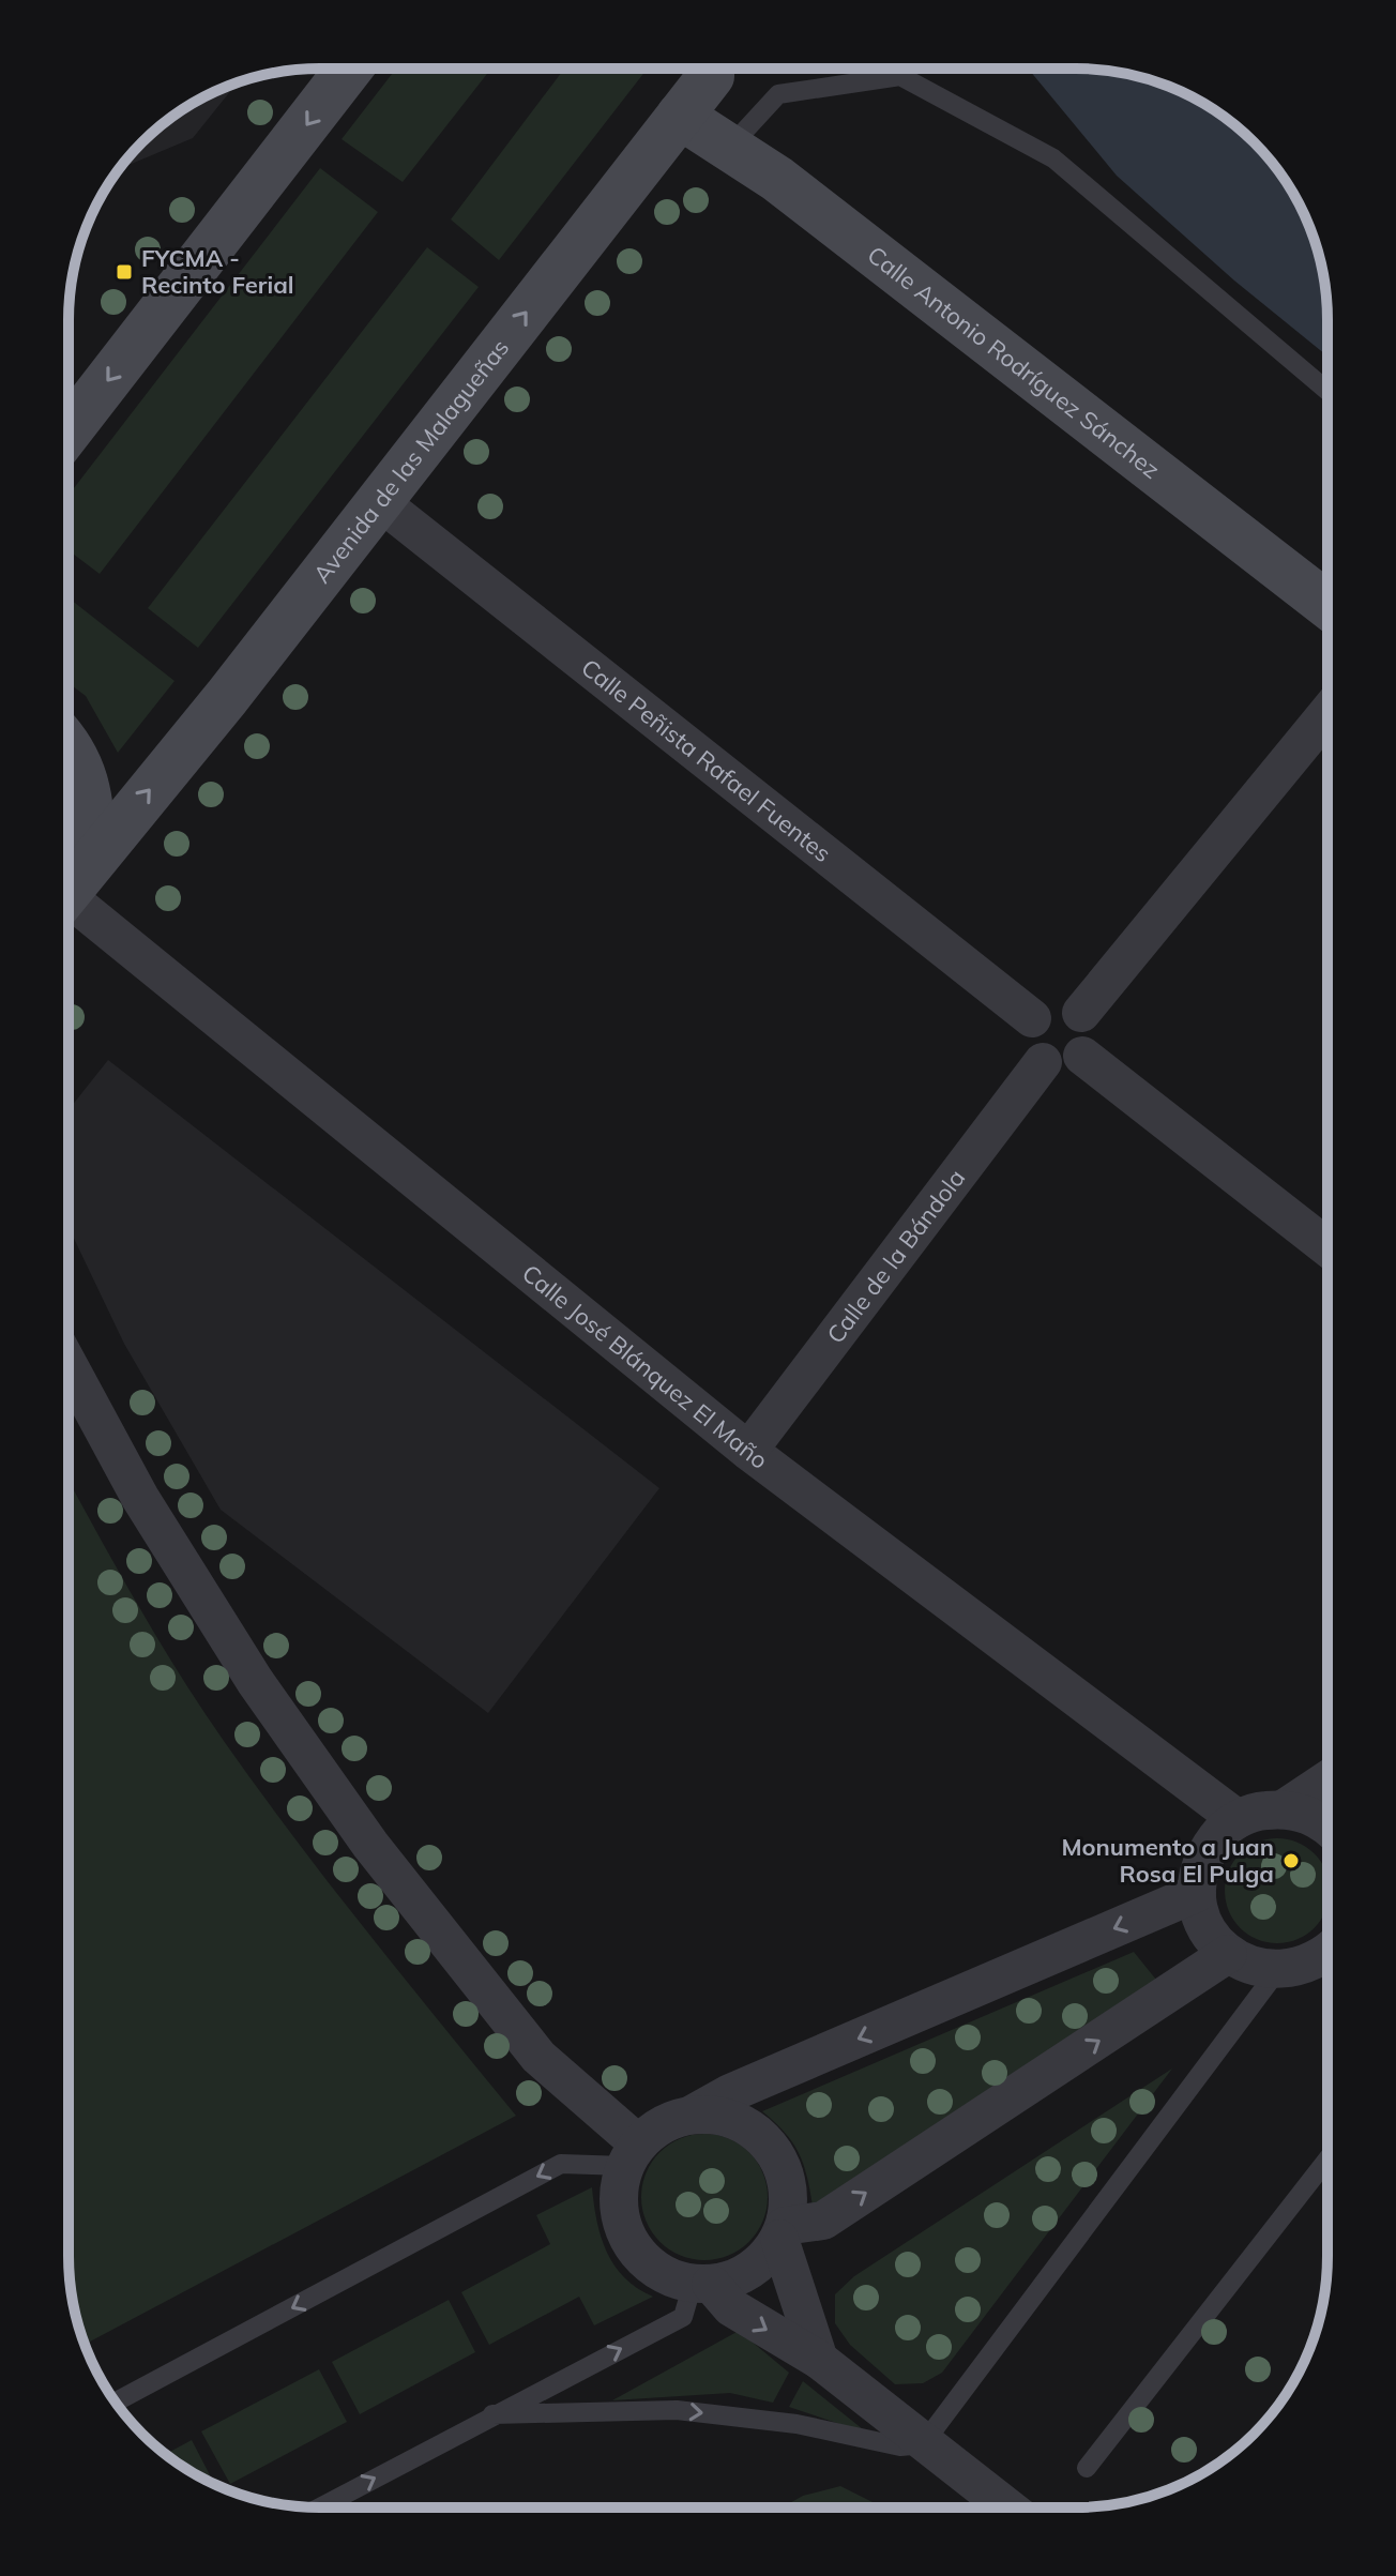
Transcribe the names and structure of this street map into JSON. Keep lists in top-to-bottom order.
{
  "streets": {
    "main road": ["Calle Antonio Rodríguez Sánchez", "Avenida de las Malagueñas"],
    "street": ["Calle Peñista Rafael Fuentes", "Calle de la Bándola", "Calle José Blánquez El Maño"]
  },
  "crossings": [
    ["Calle Antonio Rodríguez Sánchez", "Avenida de las Malagueñas"],
    ["Avenida de las Malagueñas", "Calle Peñista Rafael Fuentes"],
    ["Avenida de las Malagueñas", "Calle José Blánquez El Maño"],
    ["Calle Peñista Rafael Fuentes", "Calle de la Bándola"],
    ["Calle de la Bándola", "Calle José Blánquez El Maño"]
  ],
  "places": {
    "transit": ["FYCMA - Recinto Ferial"],
    "other": ["Monumento a Juan Rosa El Pulga"]
  }
}
